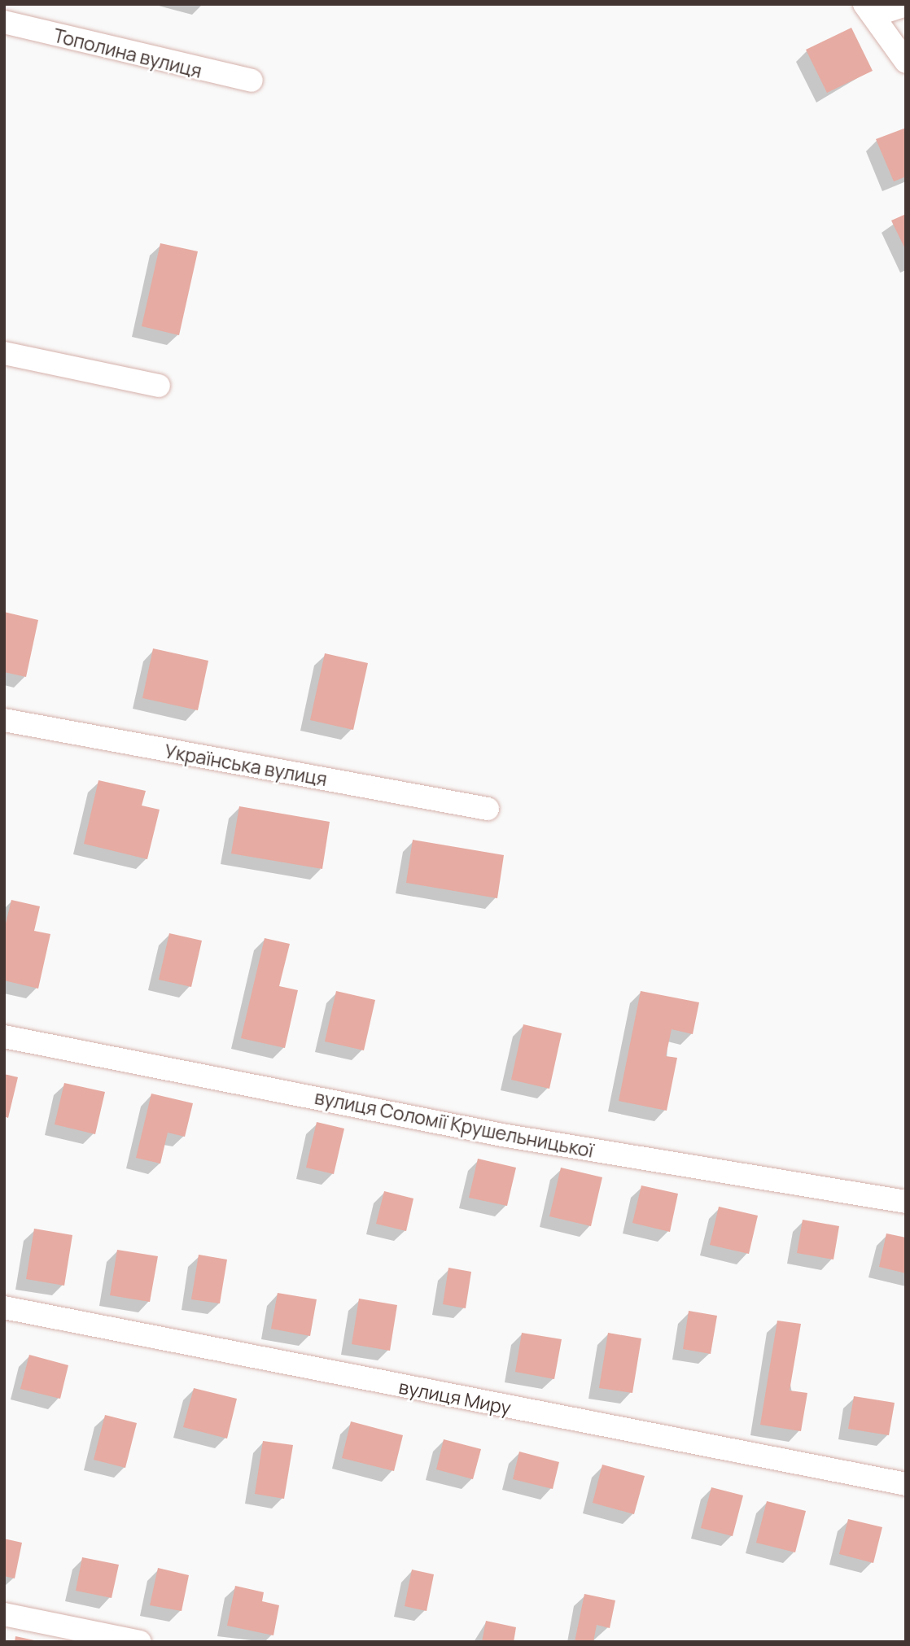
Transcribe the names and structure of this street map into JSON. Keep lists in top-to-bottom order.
{
  "streets": {
    "street": [
      "Тополина вулиця",
      "Українська вулиця",
      "вулиця Соломії Крушельницької",
      "вулиця Миру"
    ]
  }
}
